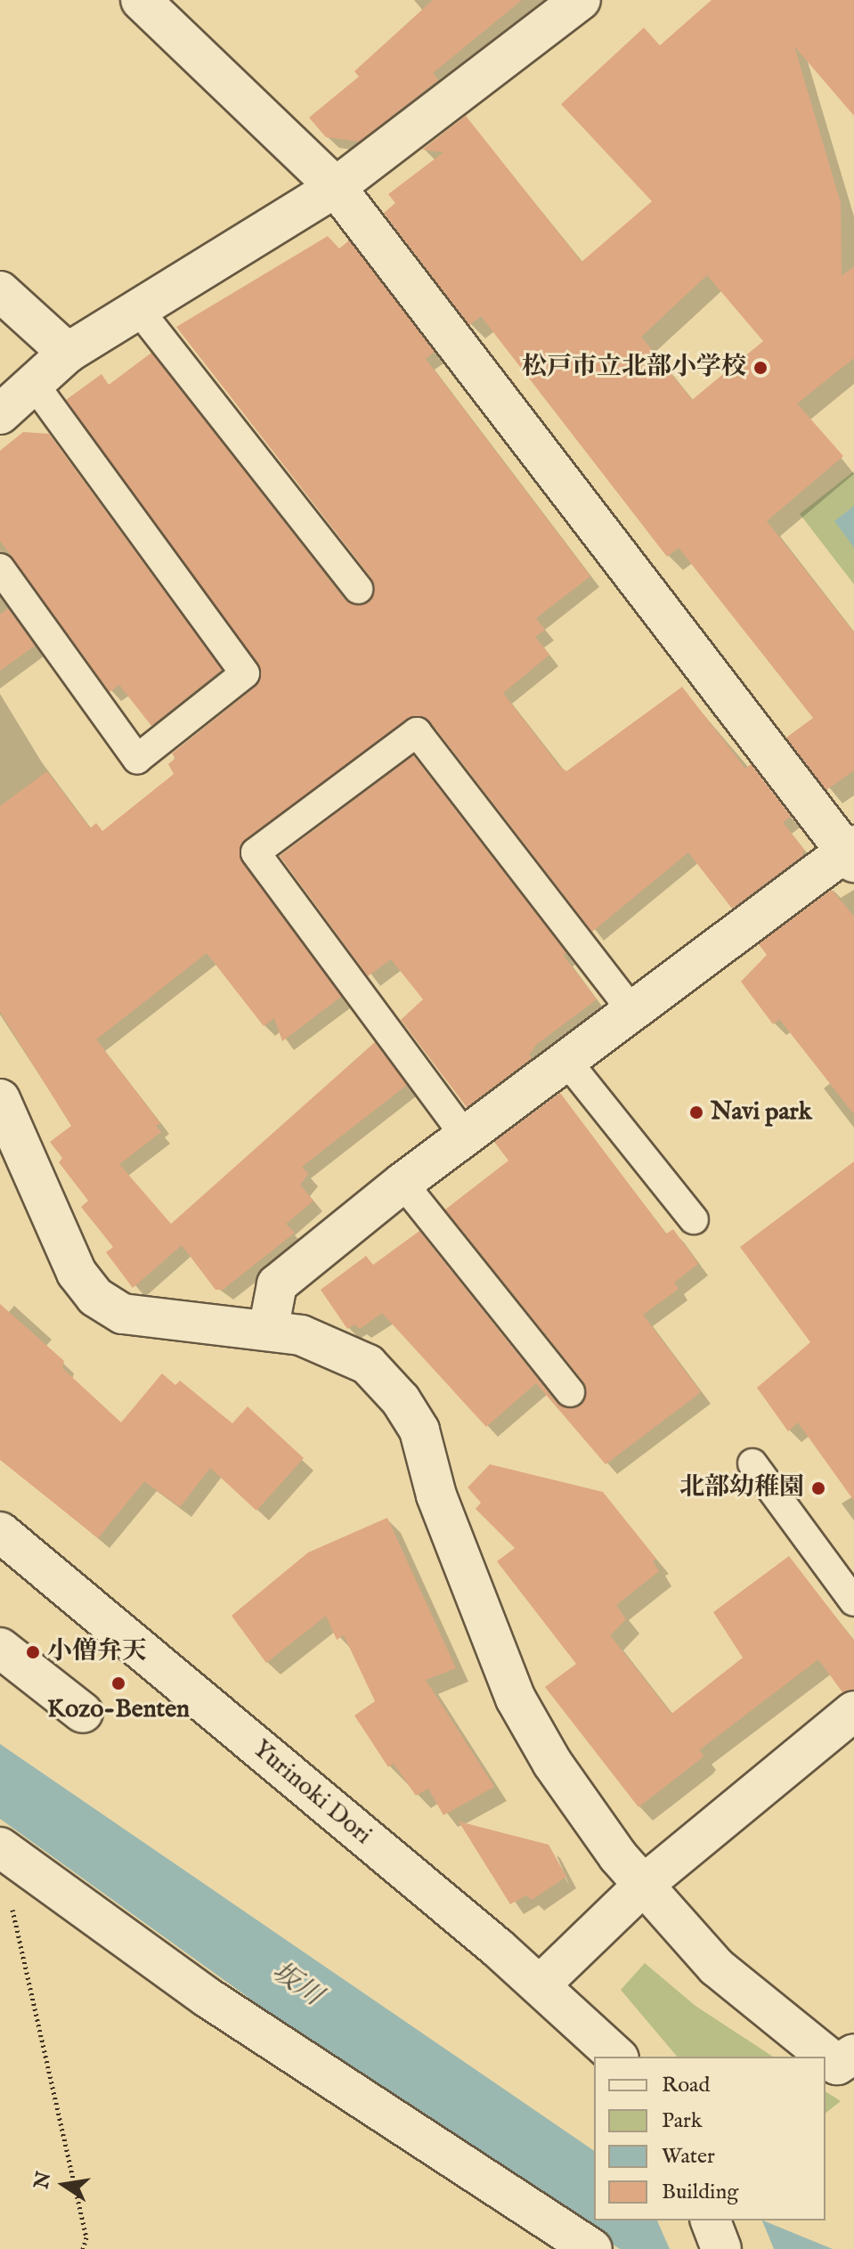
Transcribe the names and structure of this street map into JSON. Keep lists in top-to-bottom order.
{
  "streets": {
    "street": ["Yurinoki Dori"]
  },
  "water": ["坂川"],
  "places": [
    "松戸市立北部小学校",
    "Navi park",
    "北部幼稚園",
    "小僧弁天",
    "Kozo-Benten"
  ],
  "legend": [
    "Road",
    "Park",
    "Water",
    "Building"
  ],
  "north": "left"
}
